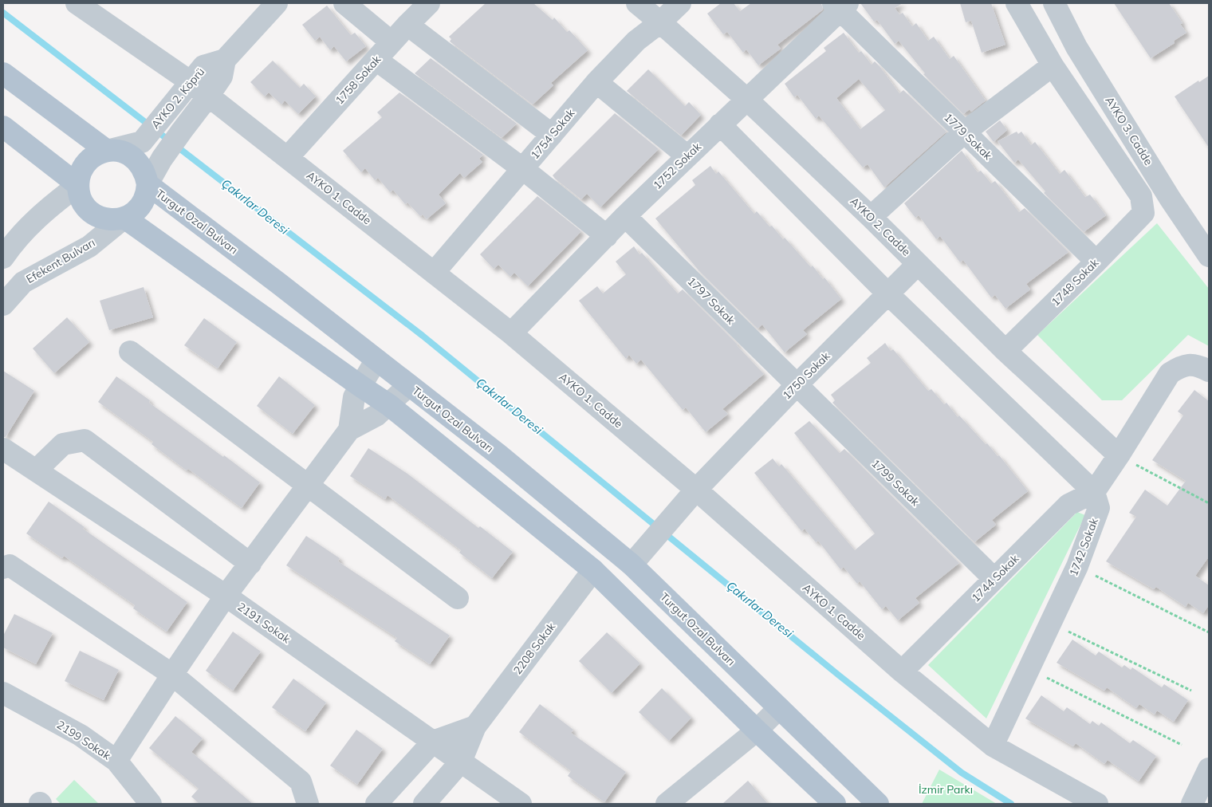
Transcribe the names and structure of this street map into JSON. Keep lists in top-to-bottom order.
{
  "streets": {
    "main road": ["Turgut Ozal Bulvarı", "Efekent Bulvarı"],
    "street": [
      "1758 Sokak",
      "AYKO 2. Köprü",
      "AYKO 3. Cadde",
      "1754 Sokak",
      "1779 Sokak",
      "1752 Sokak",
      "AYKO 1. Cadde",
      "AYKO 2. Cadde",
      "1748 Sokak",
      "1797 Sokak",
      "1750 Sokak",
      "1799 Sokak",
      "1742 Sokak",
      "1744 Sokak",
      "2191 Sokak",
      "2208 Sokak",
      "2199 Sokak"
    ]
  },
  "crossings": [
    ["1758 Sokak", "AYKO 1. Cadde"],
    ["AYKO 2. Köprü", "AYKO 1. Cadde"],
    ["AYKO 2. Köprü", "Turgut Ozal Bulvarı"],
    ["AYKO 2. Köprü", "Efekent Bulvarı"],
    ["1754 Sokak", "AYKO 1. Cadde"],
    ["1754 Sokak", "AYKO 2. Cadde"],
    ["1779 Sokak", "1752 Sokak"],
    ["1779 Sokak", "1748 Sokak"],
    ["1752 Sokak", "AYKO 1. Cadde"],
    ["1752 Sokak", "AYKO 2. Cadde"],
    ["1752 Sokak", "1797 Sokak"],
    ["AYKO 1. Cadde", "1750 Sokak"],
    ["AYKO 1. Cadde", "1742 Sokak"],
    ["AYKO 1. Cadde", "1744 Sokak"],
    ["Turgut Ozal Bulvarı", "Efekent Bulvarı"],
    ["Turgut Ozal Bulvarı", "1750 Sokak"],
    ["AYKO 2. Cadde", "1748 Sokak"],
    ["AYKO 2. Cadde", "1750 Sokak"],
    ["1797 Sokak", "1750 Sokak"],
    ["1797 Sokak", "1799 Sokak"],
    ["1750 Sokak", "1799 Sokak"],
    ["1799 Sokak", "1744 Sokak"],
    ["1742 Sokak", "1744 Sokak"],
    ["2191 Sokak", "2208 Sokak"]
  ],
  "water": ["Çakırlar Deresi"],
  "parks": ["İzmir Parkı"]
}
